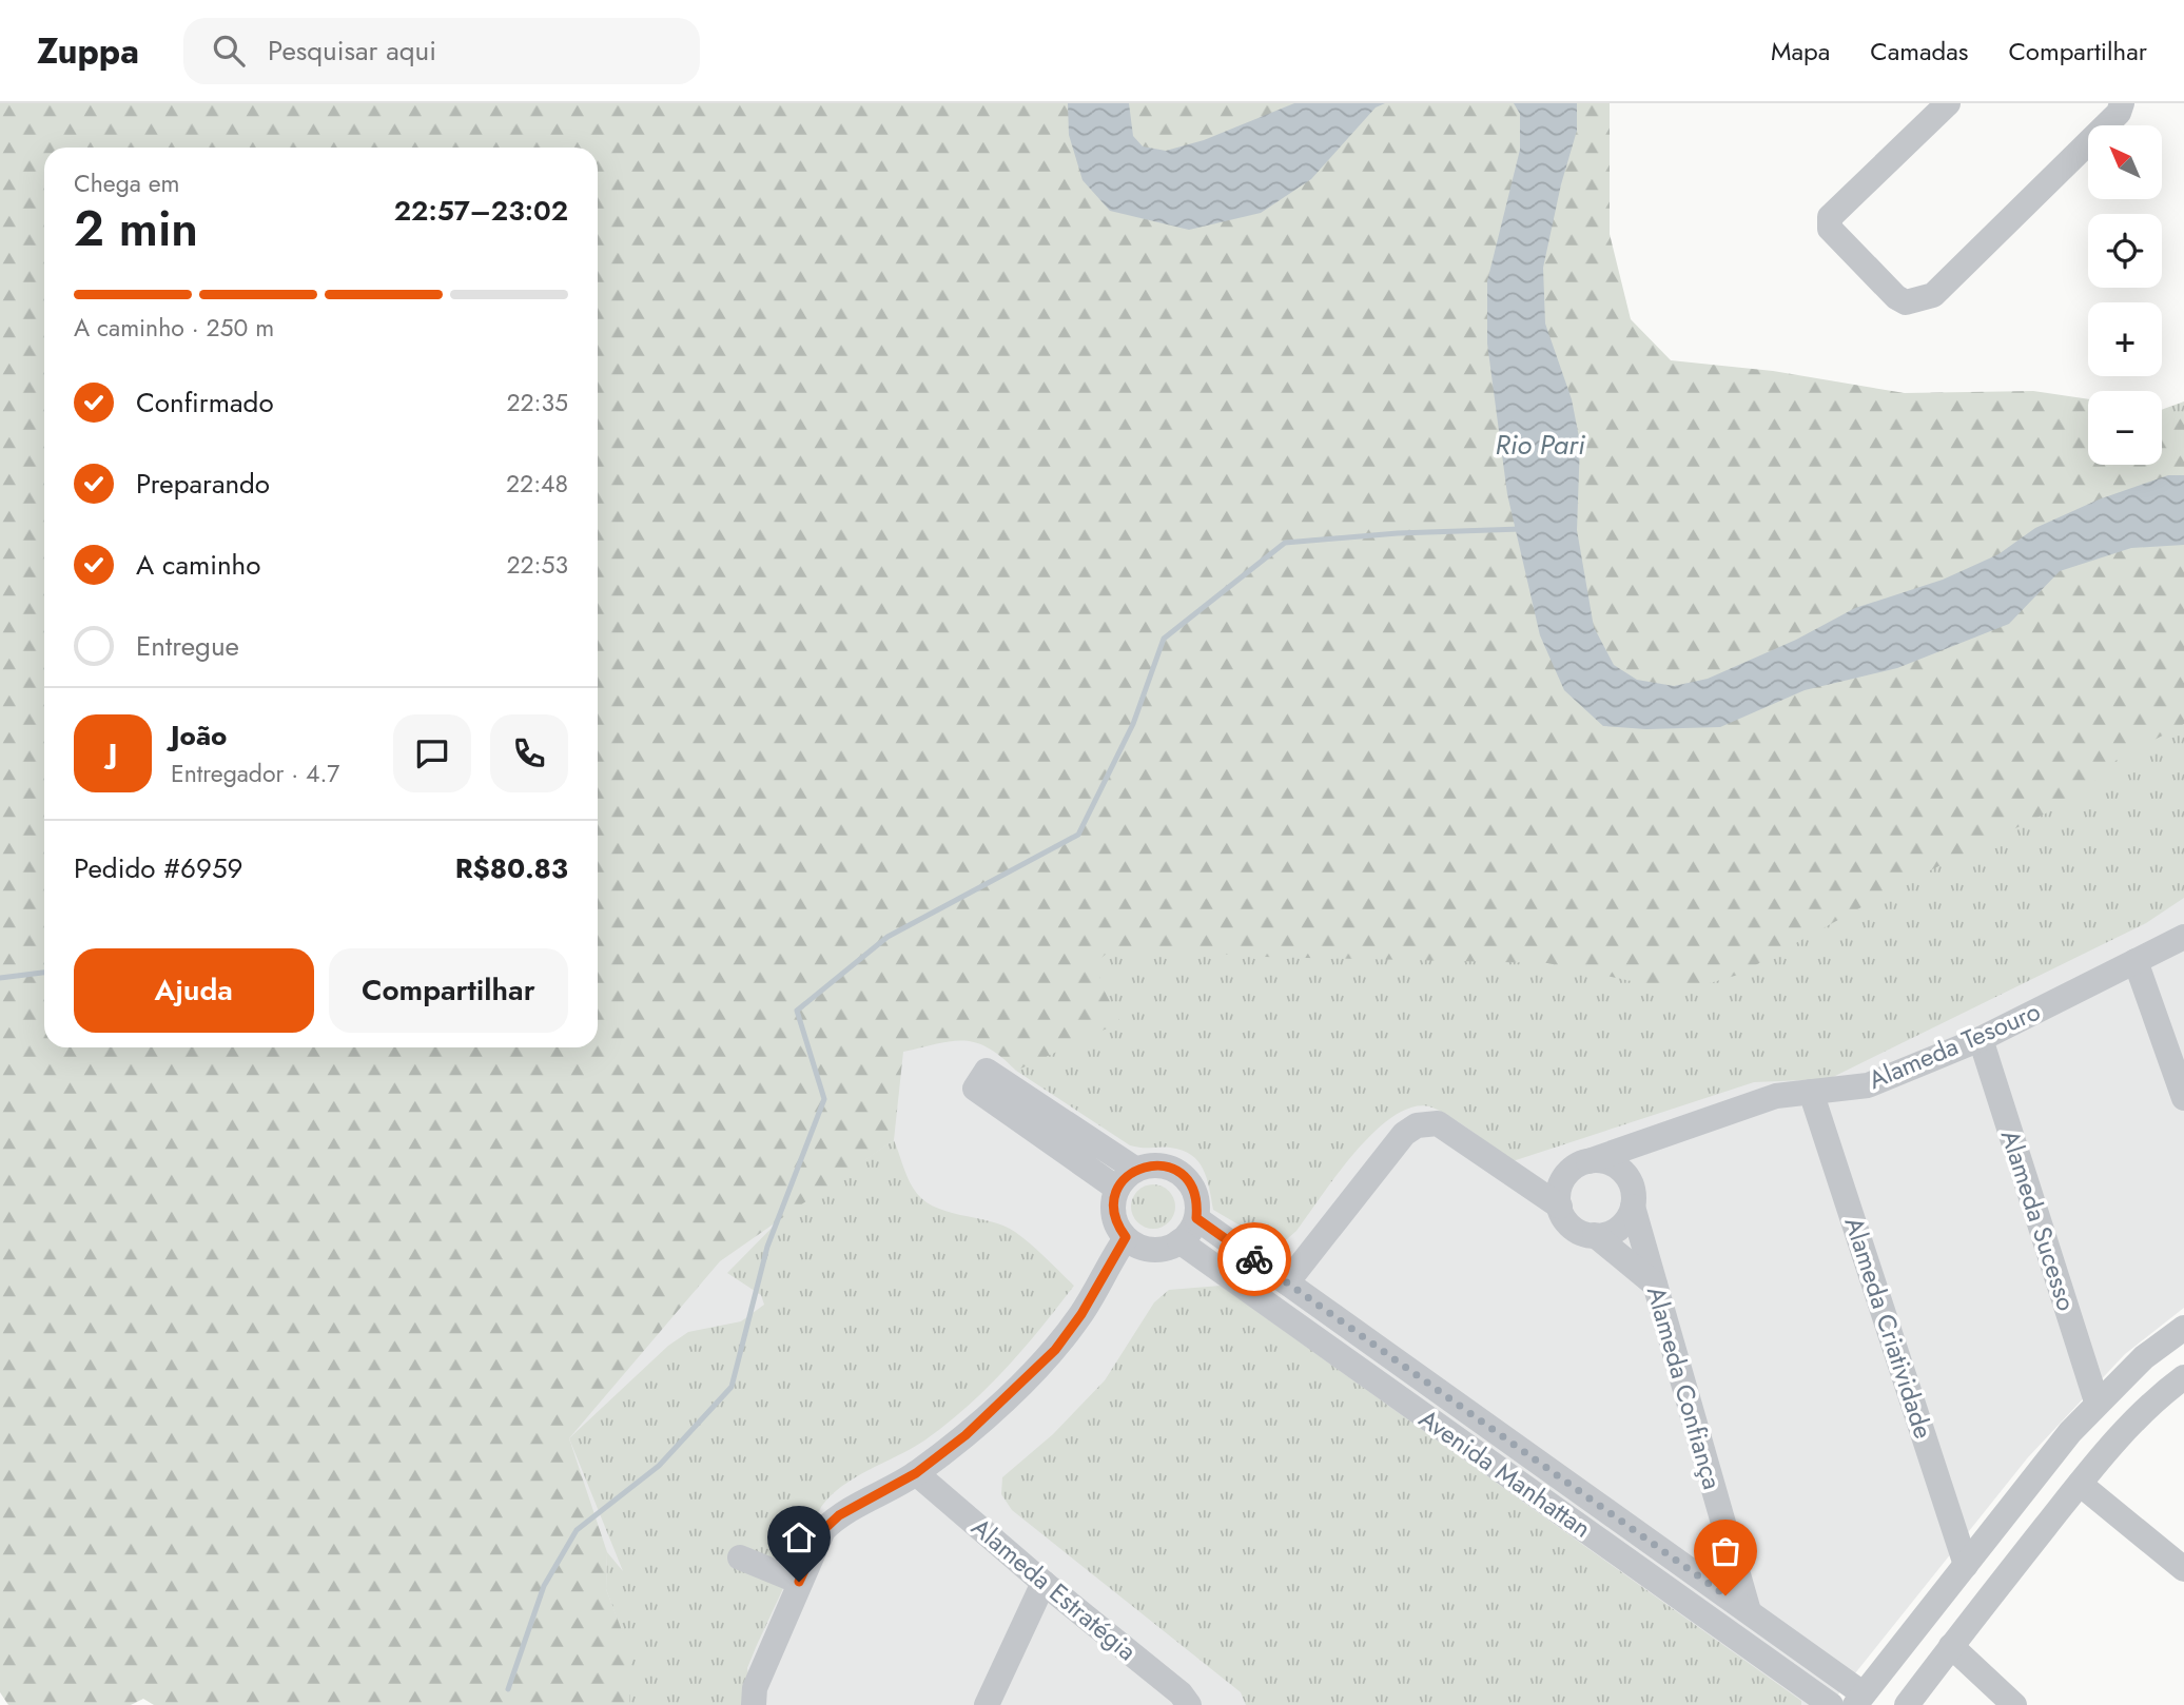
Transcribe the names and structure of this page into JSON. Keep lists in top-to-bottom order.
{
  "streets": {
    "street": [
      "Alameda Tesouro",
      "Alameda Sucesso",
      "Alameda Criatividade",
      "Alameda Confiança",
      "Avenida Manhattan",
      "Alameda Estratégia"
    ]
  },
  "crossings": [
    ["Alameda Tesouro", "Alameda Sucesso"],
    ["Alameda Tesouro", "Alameda Criatividade"],
    ["Alameda Tesouro", "Alameda Confiança"],
    ["Alameda Confiança", "Avenida Manhattan"]
  ],
  "water": ["Rio Pari"],
  "north": "top left",
  "page": {
    "header": "Zuppa",
    "search": "Pesquisar aqui",
    "nav": ["Mapa", "Camadas", "Compartilhar"],
    "map_buttons": ["+", "−"],
    "heading": ["2 min", "Chega em", "22:57–23:02"],
    "panel": [
      "João",
      "Entregador · 4.7",
      "Pedido #6959",
      "R$80.83"
    ],
    "bar": "A caminho · 250 m",
    "list": [
      ["Confirmado", "22:35"],
      ["Preparando", "22:48"],
      ["A caminho", "22:53"],
      "Entregue"
    ],
    "round": "J",
    "buttons": ["Ajuda", "Compartilhar"]
  }
}
